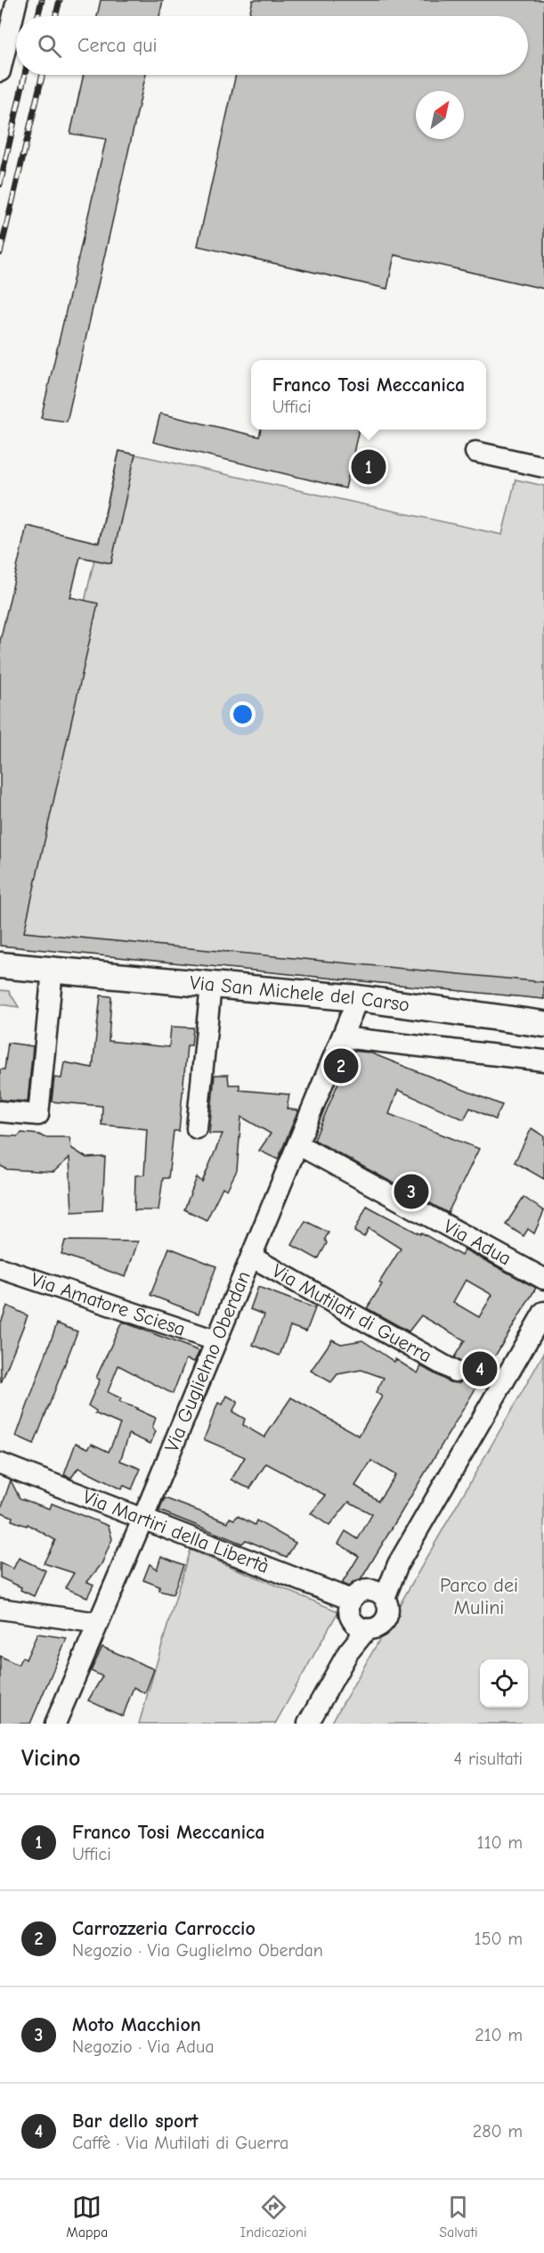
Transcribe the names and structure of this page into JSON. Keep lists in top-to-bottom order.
{
  "streets": {
    "main road": ["Via San Michele del Carso"],
    "street": [
      "Via Adua",
      "Via Amatore Sciesa",
      "Via Mutilati di Guerra",
      "Via Guglielmo Oberdan",
      "Via Martiri della Libertà"
    ]
  },
  "crossings": [
    ["Via San Michele del Carso", "Via Guglielmo Oberdan"],
    ["Via Adua", "Via Guglielmo Oberdan"],
    ["Via Amatore Sciesa", "Via Guglielmo Oberdan"],
    ["Via Mutilati di Guerra", "Via Guglielmo Oberdan"],
    ["Via Guglielmo Oberdan", "Via Martiri della Libertà"]
  ],
  "parks": ["Parco dei Mulini"],
  "north": "top right",
  "page": {
    "search": "Cerca qui",
    "popup": ["Franco Tosi Meccanica", "Uffici"],
    "pins": [
      "1",
      "2",
      "3",
      "4"
    ],
    "heading": ["Vicino", "4 risultati"],
    "list": [
      {
        "mark": "1",
        "name": "Franco Tosi Meccanica",
        "note": "Uffici",
        "value": "110 m"
      },
      {
        "mark": "2",
        "name": "Carrozzeria Carroccio",
        "note": "Negozio · Via Guglielmo Oberdan",
        "value": "150 m"
      },
      {
        "mark": "3",
        "name": "Moto Macchion",
        "note": "Negozio · Via Adua",
        "value": "210 m"
      },
      {
        "mark": "4",
        "name": "Bar dello sport",
        "note": "Caffè · Via Mutilati di Guerra",
        "value": "280 m"
      }
    ],
    "nav": ["Mappa", "Indicazioni", "Salvati"]
  }
}
